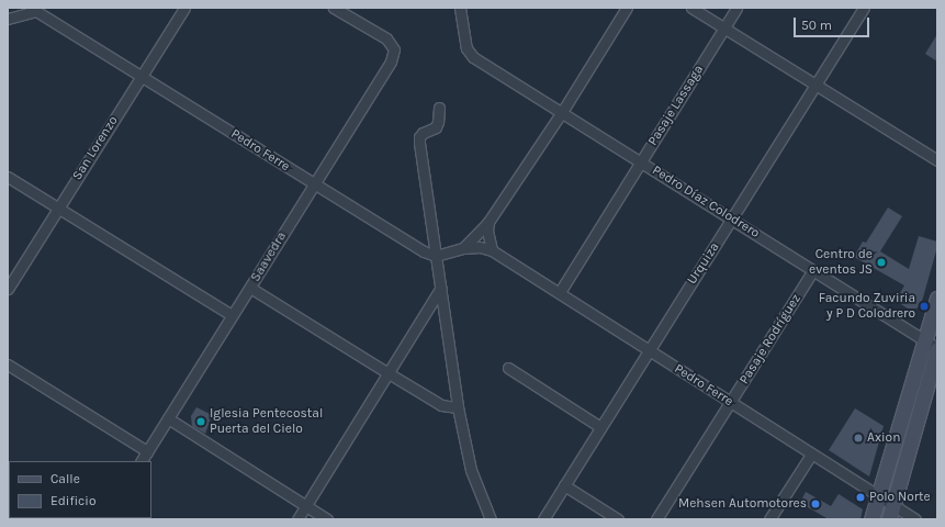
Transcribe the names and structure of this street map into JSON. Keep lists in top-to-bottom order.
{
  "streets": {
    "street": [
      "Pasaje Lassaga",
      "San Lorenzo",
      "Pedro Ferre",
      "Pedro Díaz Colodrero",
      "Saavedra",
      "Urquiza",
      "Pasaje Rodríguez"
    ]
  },
  "crossings": [
    ["Pasaje Lassaga", "Pedro Ferre"],
    ["Pasaje Lassaga", "Pedro Díaz Colodrero"],
    ["San Lorenzo", "Pedro Ferre"],
    ["Pedro Ferre", "Saavedra"],
    ["Pedro Ferre", "Urquiza"],
    ["Pedro Ferre", "Pasaje Rodríguez"],
    ["Pedro Díaz Colodrero", "Urquiza"],
    ["Pedro Díaz Colodrero", "Pasaje Rodríguez"]
  ],
  "places": [
    "Centro de eventos JS",
    "Facundo Zuviria y P D Colodrero",
    "Iglesia Pentecostal Puerta del Cielo",
    "Axion",
    "Polo Norte",
    "Mehsen Automotores"
  ],
  "legend": ["Calle", "Edificio"],
  "scale_bar": "50 m"
}
